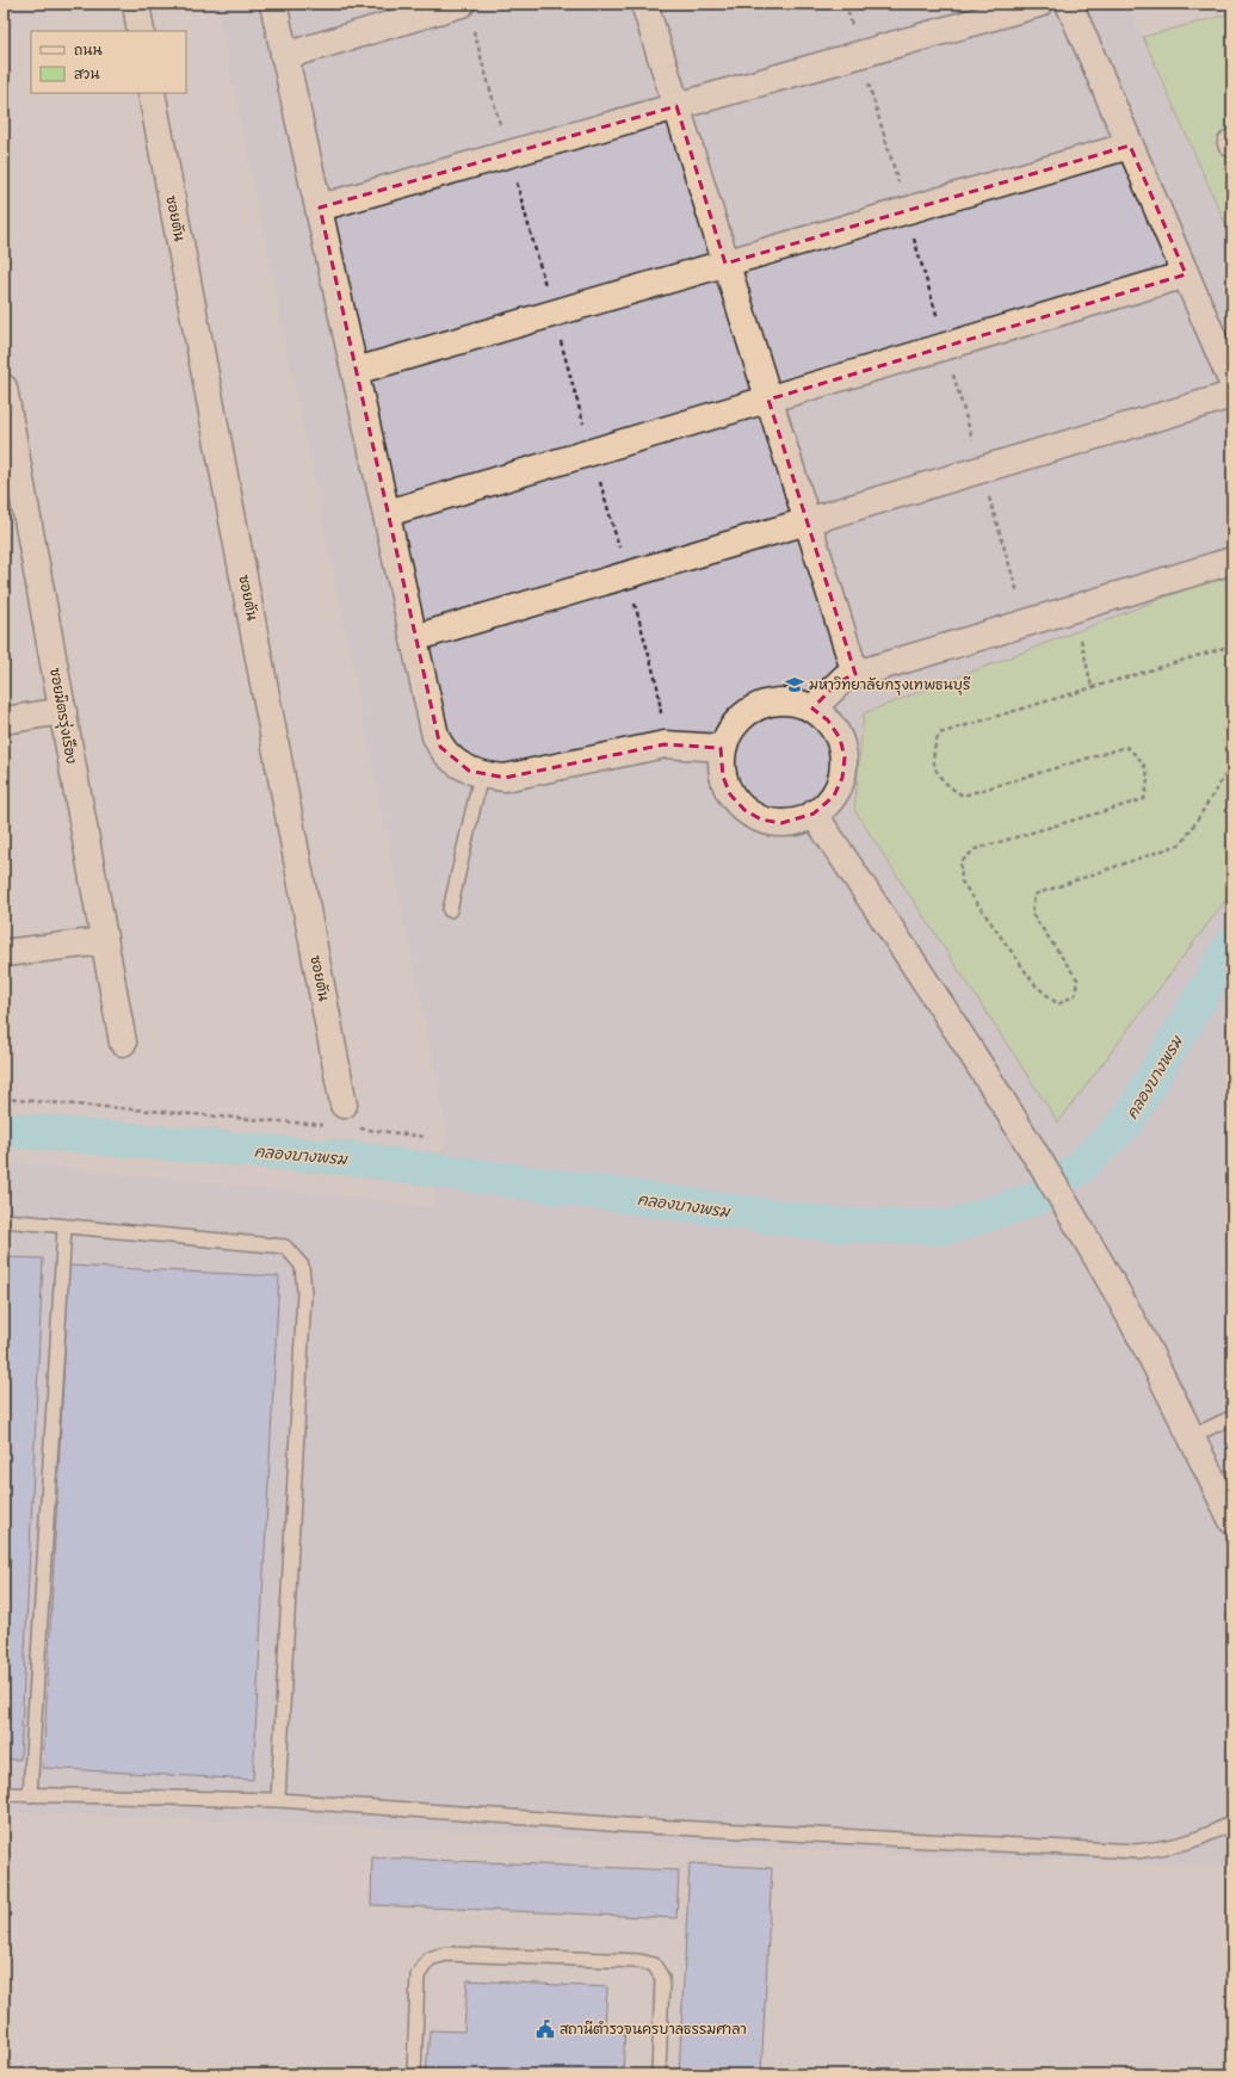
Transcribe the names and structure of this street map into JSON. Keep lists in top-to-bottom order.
{
  "streets": {
    "street": ["ซอยตัน", "ซอยมิตรรุ่งเรือง"]
  },
  "water": ["คลองบางพรม"],
  "places": {
    "school or university": ["มหาวิทยาลัยกรุงเทพธนบุรี"],
    "public building": ["สถานีตำรวจนครบาลธรรมศาลา"]
  },
  "legend": ["ถนน", "สวน"]
}
